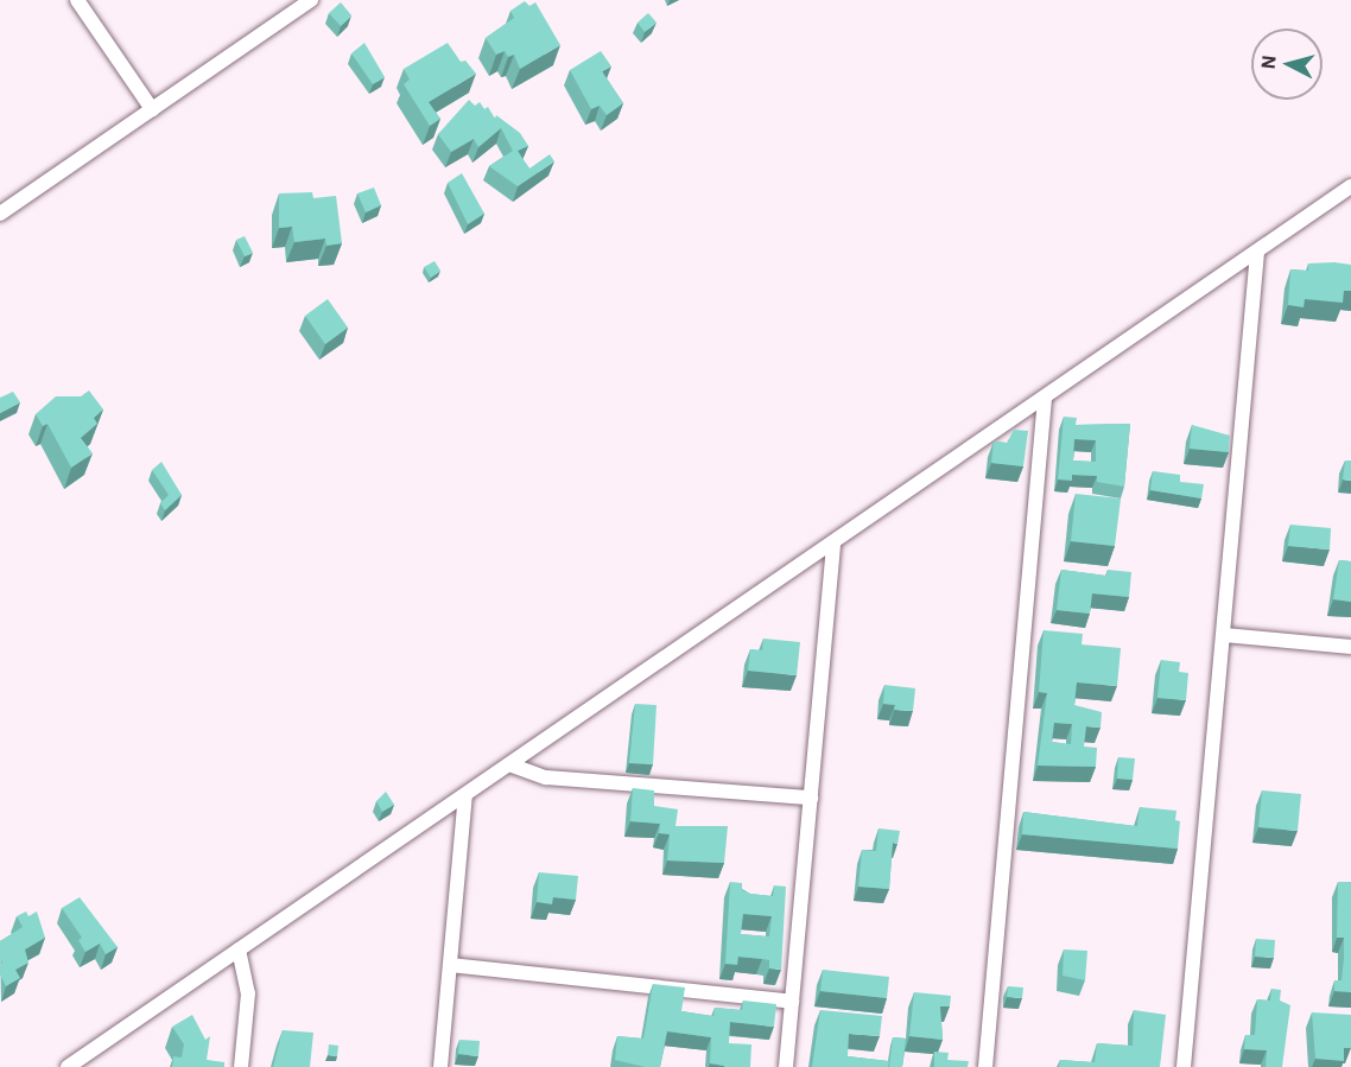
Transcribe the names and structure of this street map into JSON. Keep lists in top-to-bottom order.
{
  "north": "left"
}
